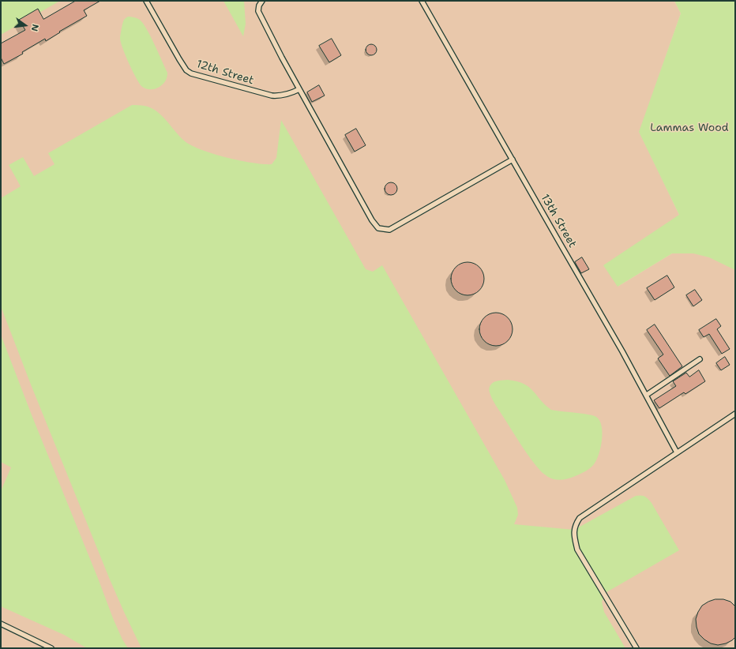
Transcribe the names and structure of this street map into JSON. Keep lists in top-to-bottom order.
{
  "streets": {
    "lane": ["12th Street", "13th Street"]
  },
  "parks": ["Lammas Wood"],
  "north": "right"
}
